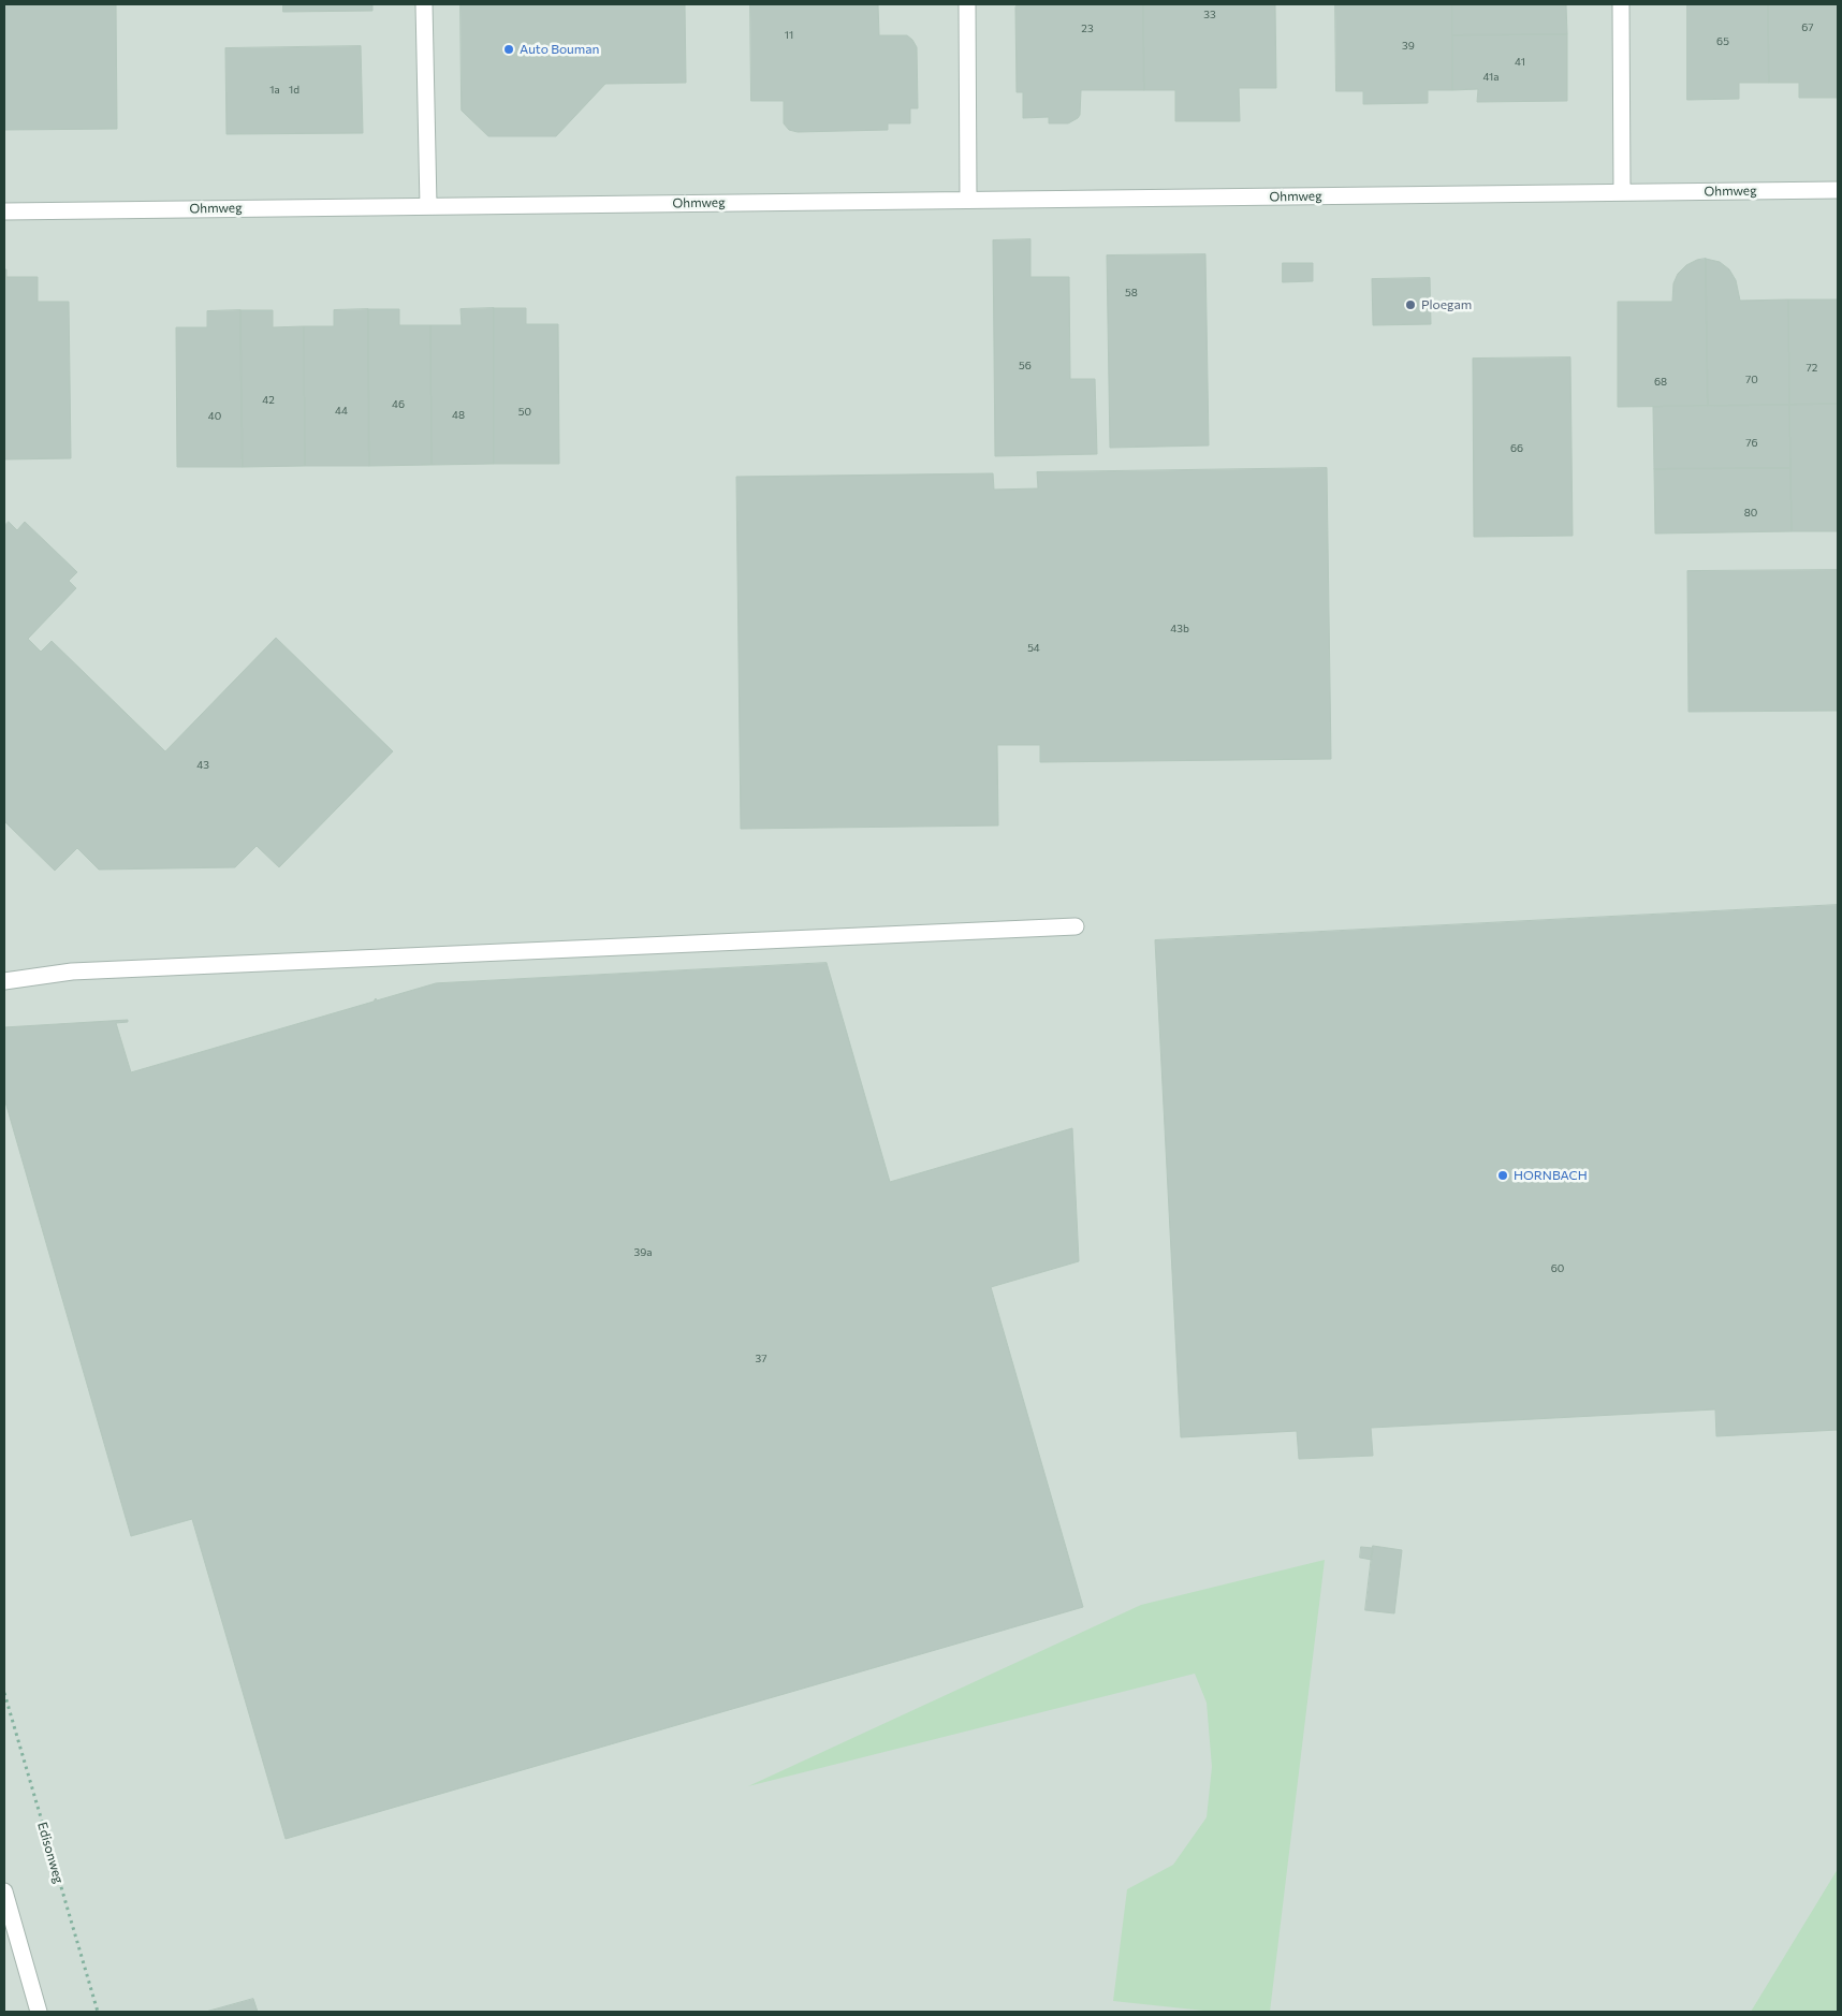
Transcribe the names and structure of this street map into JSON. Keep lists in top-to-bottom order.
{
  "streets": {
    "street": ["Ohmweg"],
    "path": ["Edisonweg"]
  },
  "places": ["Auto Bouman", "Ploegam", "HORNBACH"],
  "house_numbers": [
    "33",
    "67",
    "23",
    "11",
    "65",
    "39",
    "41",
    "41a",
    "1a",
    "1d",
    "58",
    "56",
    "72",
    "70",
    "68",
    "42",
    "46",
    "44",
    "50",
    "48",
    "40",
    "76",
    "66",
    "80",
    "43b",
    "54",
    "43",
    "39a",
    "60",
    "37"
  ]
}
